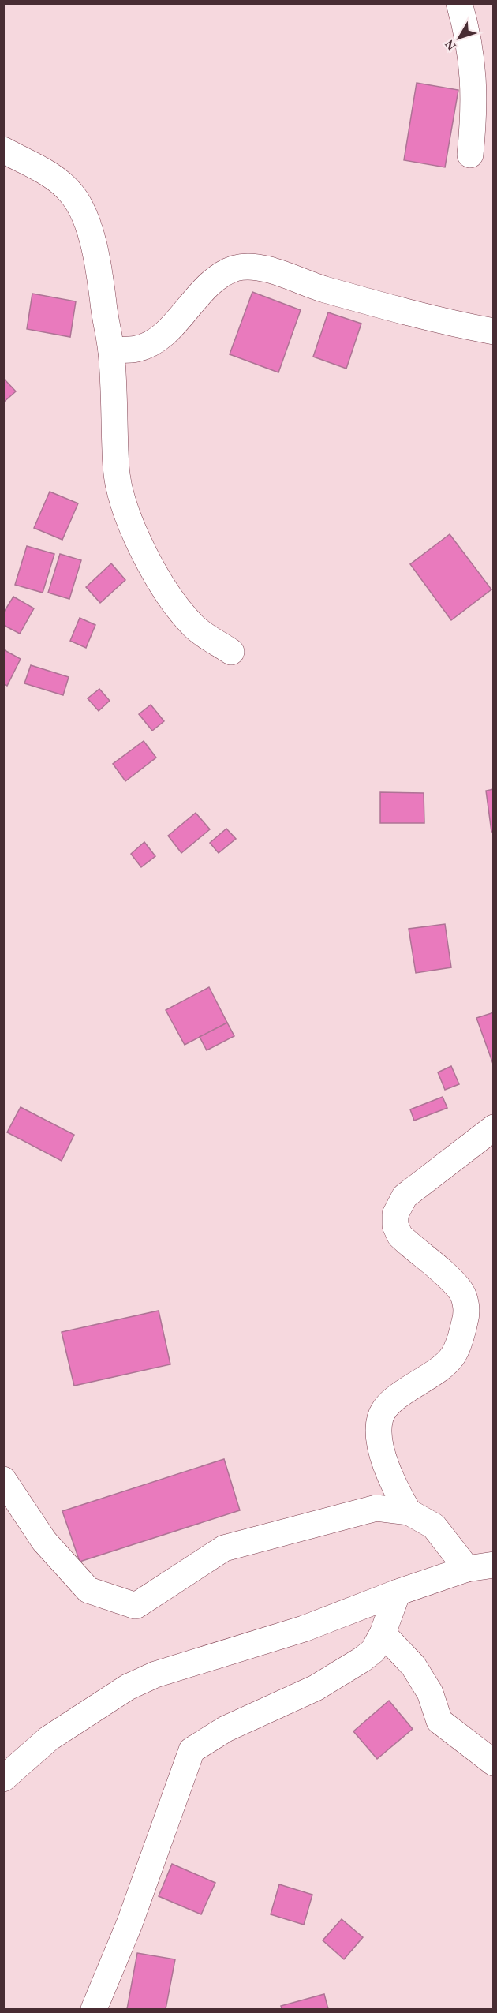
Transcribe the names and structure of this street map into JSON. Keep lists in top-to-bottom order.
{
  "north": "bottom left"
}
